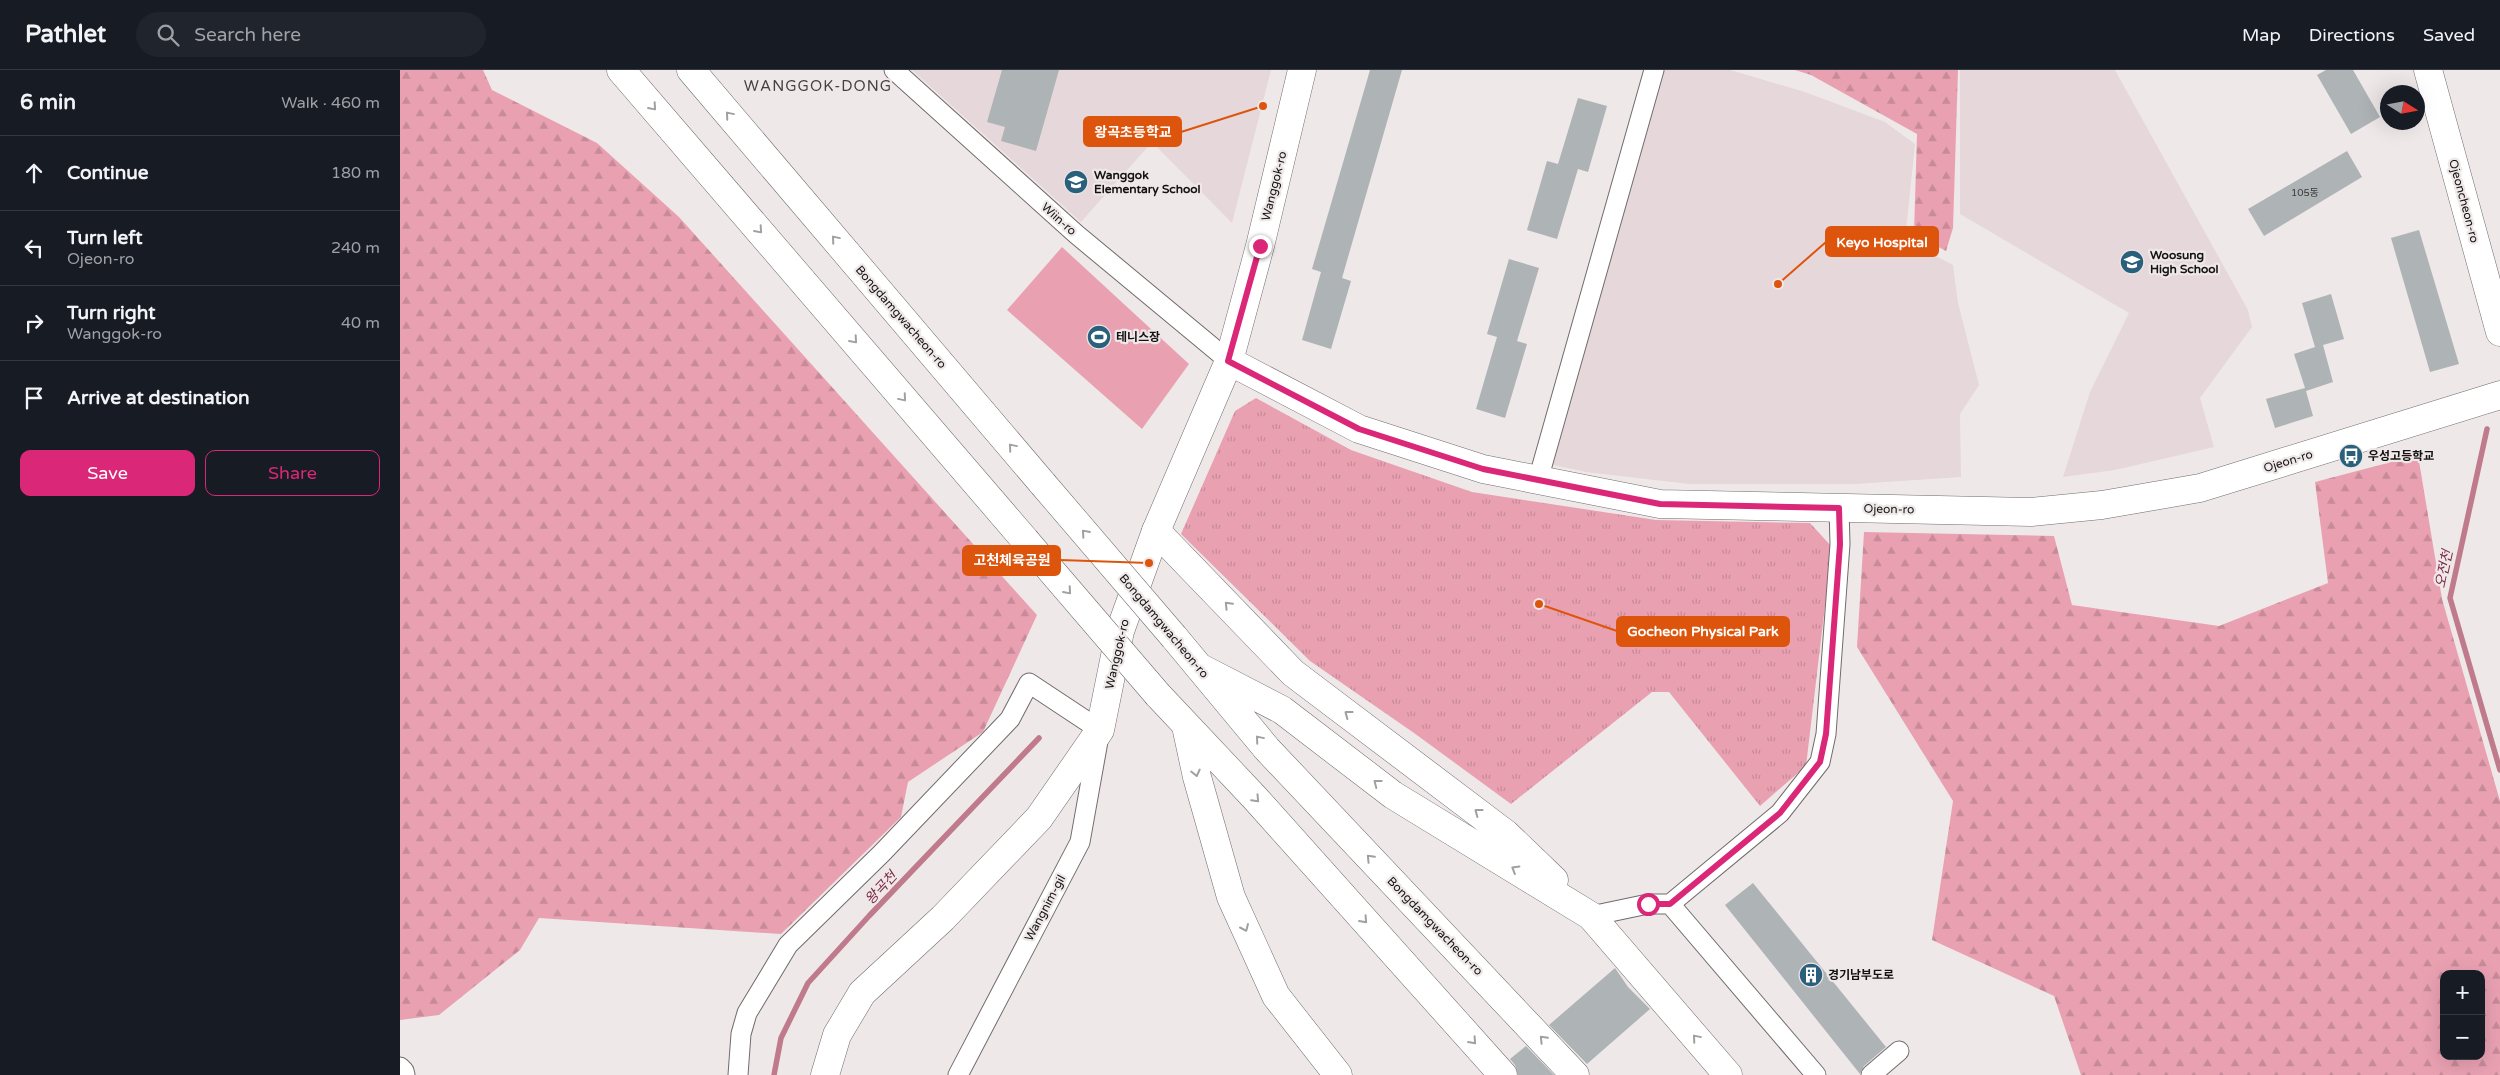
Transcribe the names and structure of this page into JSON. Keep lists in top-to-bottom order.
{
  "streets": {
    "main road": [
      "Wanggok-ro",
      "Ojeoncheon-ro",
      "Bongdamgwacheon-ro",
      "Ojeon-ro"
    ],
    "street": ["Wiin-ro", "Wangnim-gil"]
  },
  "crossings": [
    ["Wanggok-ro", "Wiin-ro"],
    ["Wanggok-ro", "Ojeon-ro"],
    ["Wanggok-ro", "Wangnim-gil"],
    ["Wiin-ro", "Ojeon-ro"]
  ],
  "districts": ["WANGGOK-DONG"],
  "water": ["오전천", "왕곡천"],
  "places": {
    "other": [
      "왕곡초등학교",
      "Keyo Hospital",
      "고천체육공원",
      "Gocheon Physical Park"
    ],
    "school or university": ["Wanggok Elementary School", "Woosung High School"],
    "sports": ["테니스장"],
    "bus stop": ["우성고등학교"],
    "building": ["경기남부도로"]
  },
  "house_numbers": ["105동"],
  "north": "right",
  "page": {
    "header": "Pathlet",
    "search": "Search here",
    "nav": ["Map", "Directions", "Saved"],
    "heading": ["6 min", "Walk · 460 m"],
    "list": [
      ["Continue", "180 m"],
      ["Turn left", "Ojeon-ro", "240 m"],
      ["Turn right", "Wanggok-ro", "40 m"],
      "Arrive at destination"
    ],
    "buttons": ["Save", "Share"],
    "map_buttons": ["+", "−"]
  }
}
